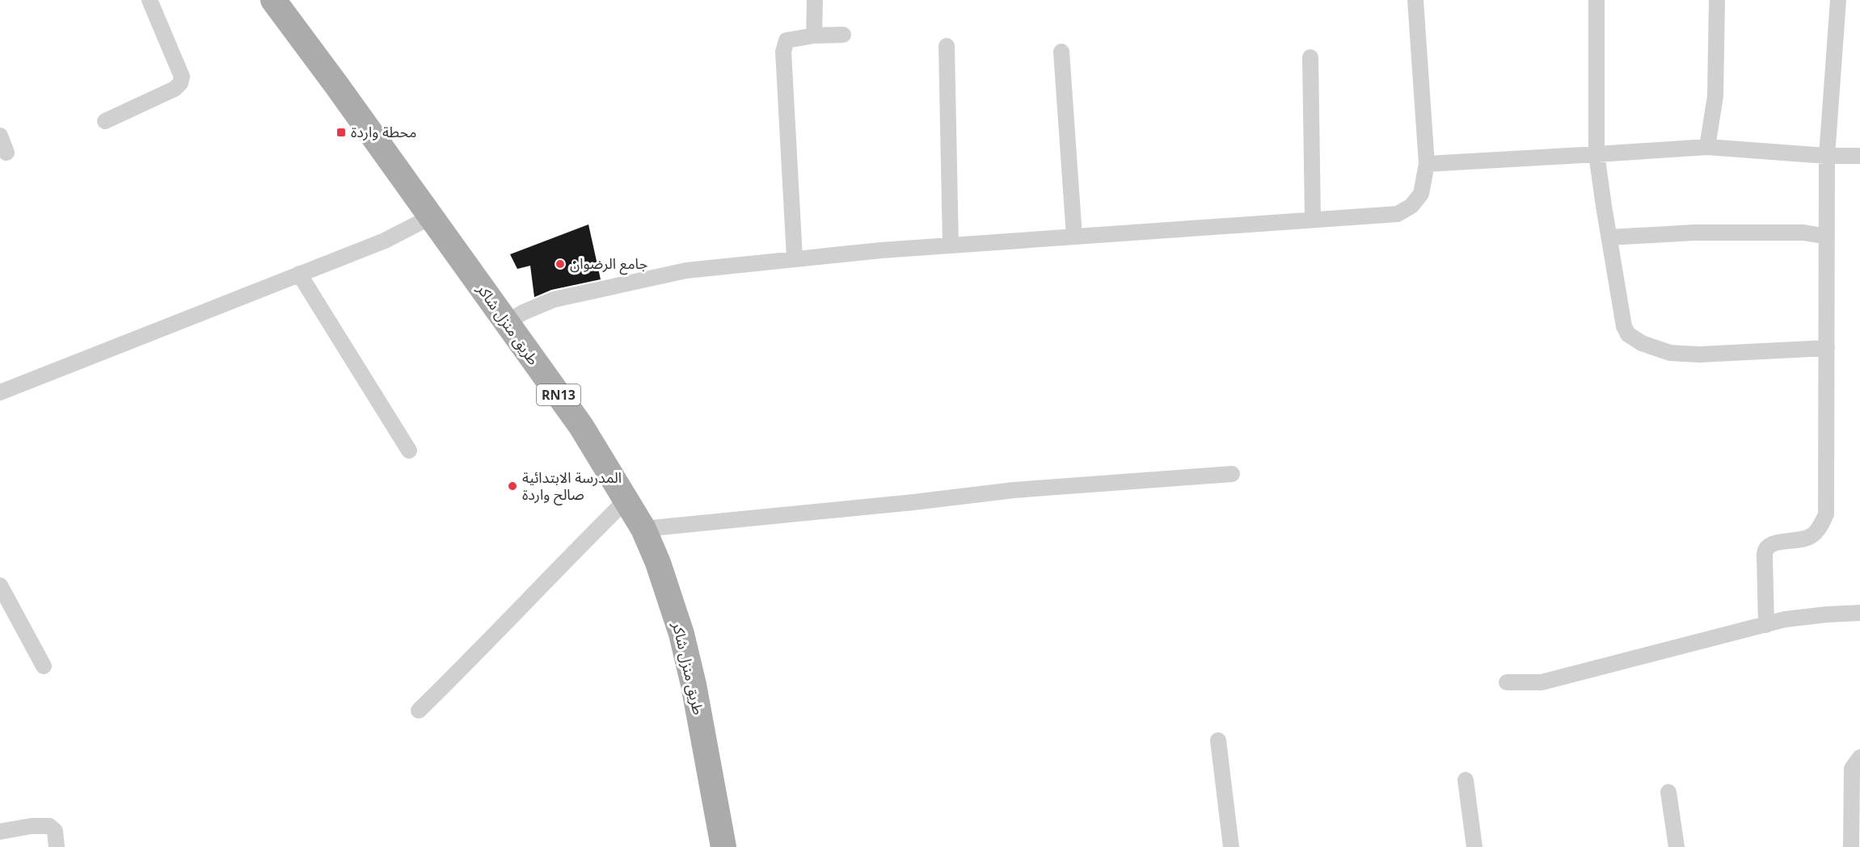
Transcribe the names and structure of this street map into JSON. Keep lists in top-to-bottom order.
{
  "streets": {
    "main road": ["طريق منزل شاكر", "RN13"]
  },
  "places": {
    "transit": ["محطة واردة"],
    "other": ["جامع الرضوان", "المدرسة الابتدائية صالح واردة"]
  }
}
